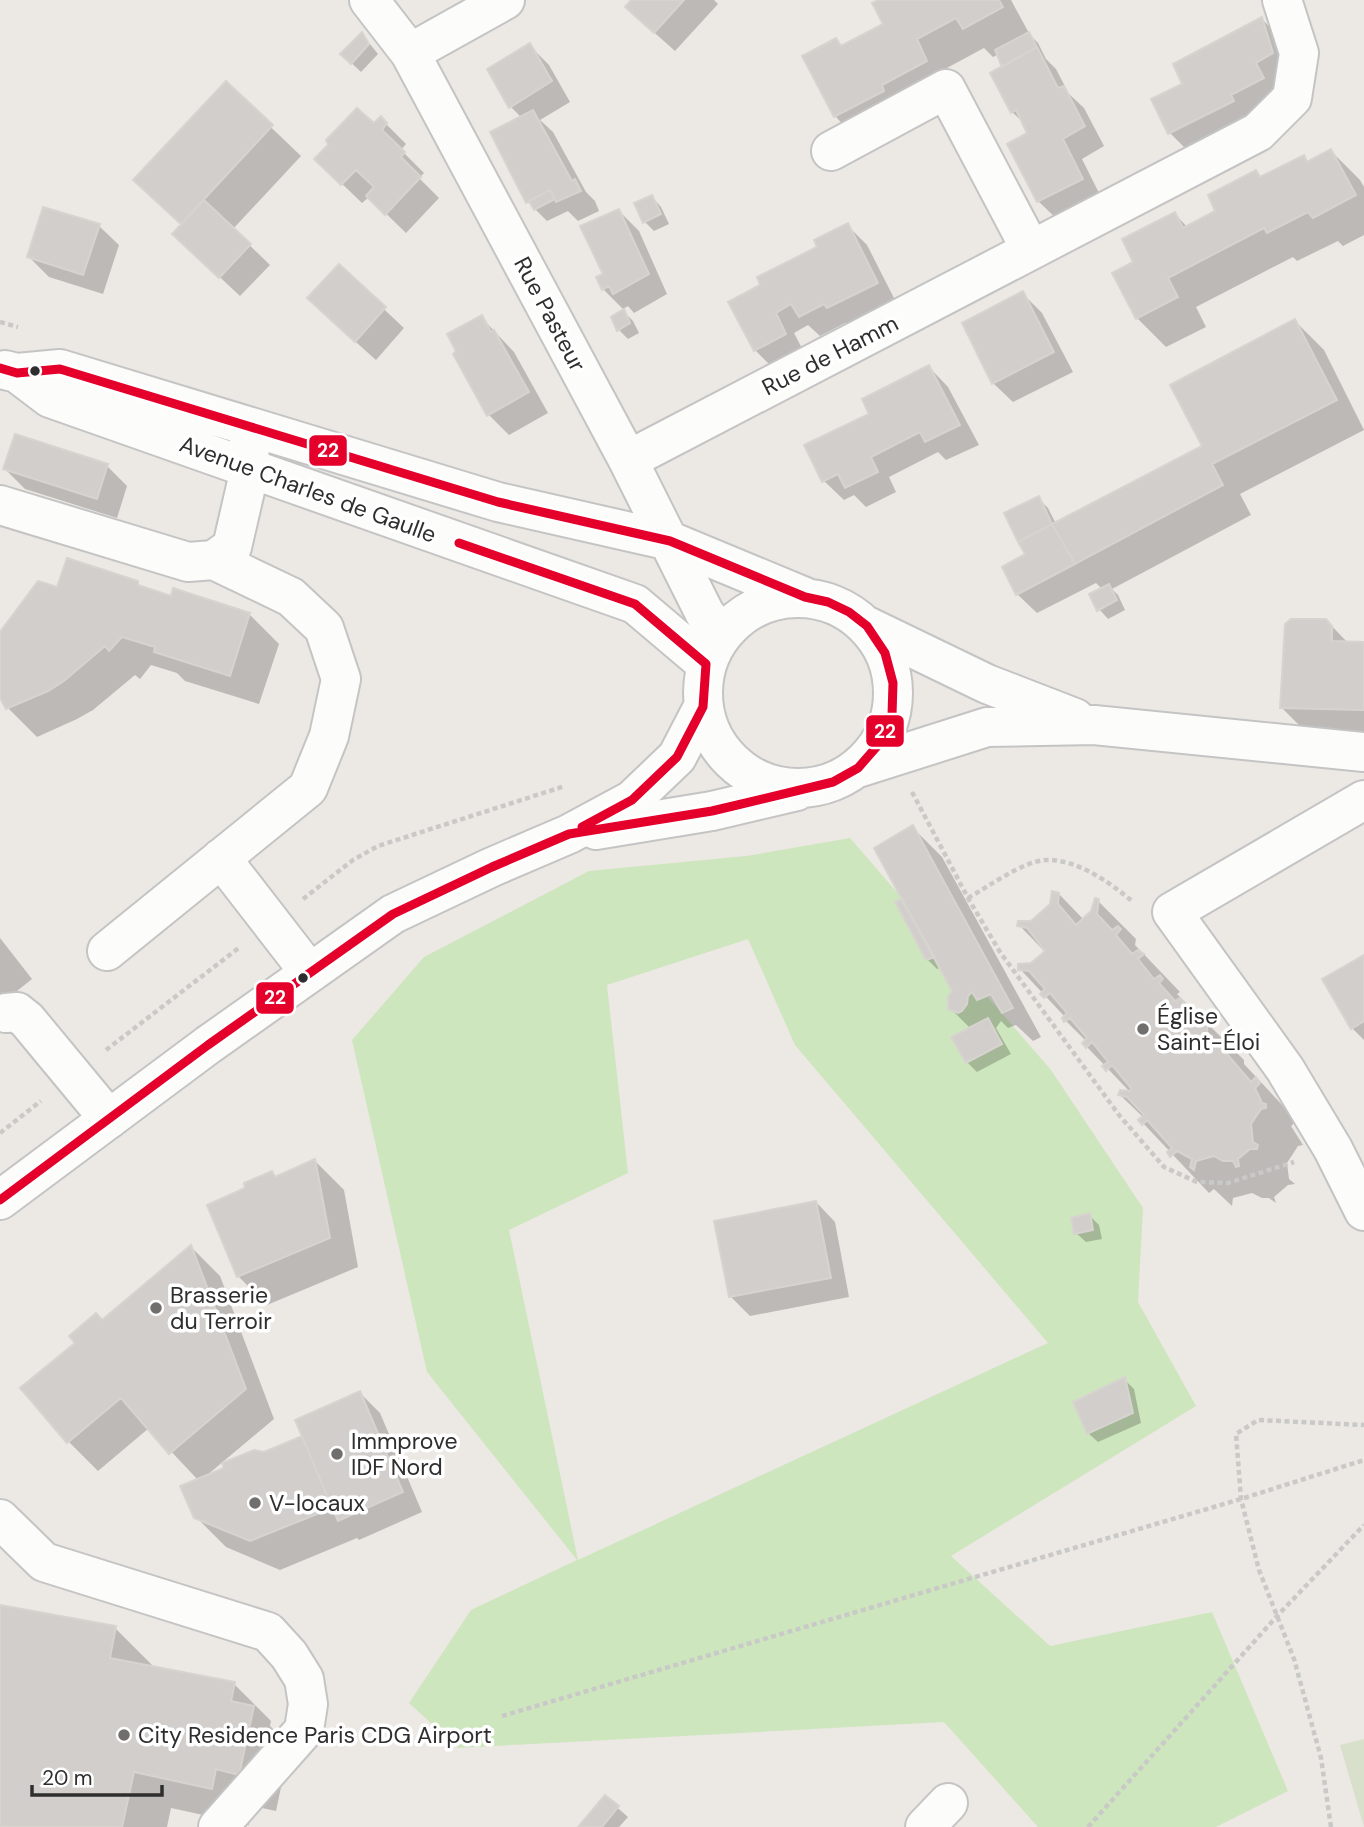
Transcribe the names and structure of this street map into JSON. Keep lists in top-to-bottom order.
{
  "streets": {
    "street": ["Rue Pasteur", "Rue de Hamm", "Avenue Charles de Gaulle"]
  },
  "crossings": [
    ["Rue Pasteur", "Rue de Hamm"],
    ["Rue Pasteur", "Avenue Charles de Gaulle"]
  ],
  "places": [
    "Église Saint-Éloi",
    "Brasserie du Terroir",
    "Immprove IDF Nord",
    "V-locaux",
    "City Residence Paris CDG Airport"
  ],
  "lines": ["transit line 22"],
  "scale_bar": "20 m"
}
